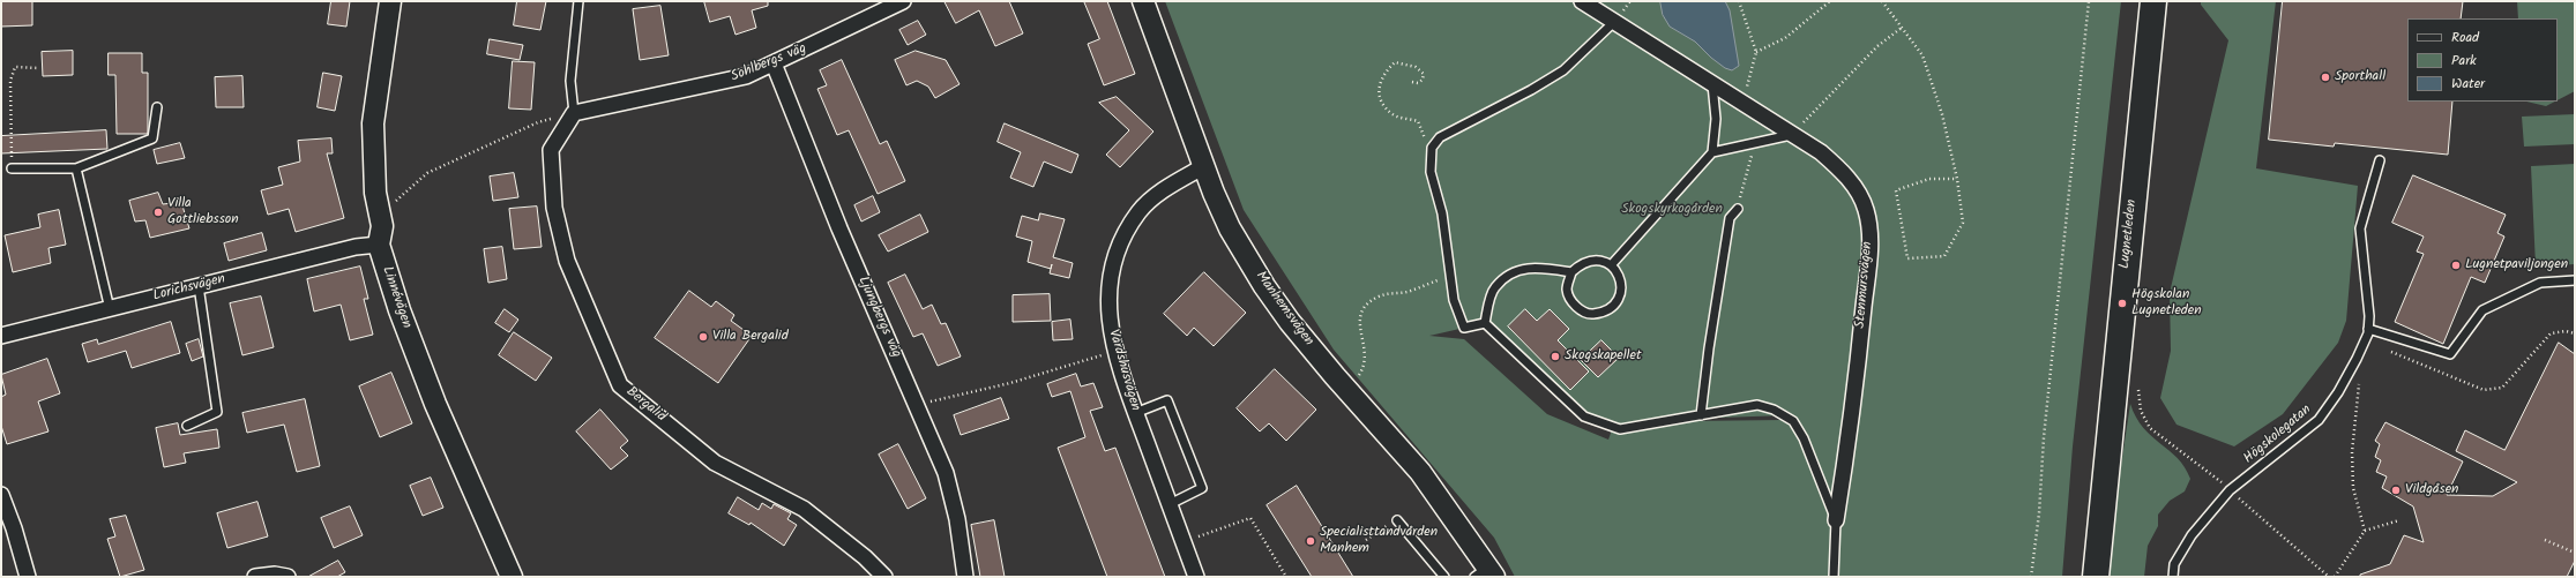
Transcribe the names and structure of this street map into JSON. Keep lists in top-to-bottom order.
{
  "streets": {
    "highway": ["Lugnetleden"],
    "street": [
      "Sohlbergs väg",
      "Stenmursvägen",
      "Lorichsvägen",
      "Linnévägen",
      "Manhemsvägen",
      "Ljungbergs väg",
      "Värdshusvägen",
      "Bergalid"
    ],
    "lane": ["Högskolegatan"]
  },
  "crossings": [
    ["Sohlbergs väg", "Ljungbergs väg"],
    ["Sohlbergs väg", "Bergalid"],
    ["Lorichsvägen", "Linnévägen"],
    ["Manhemsvägen", "Värdshusvägen"]
  ],
  "parks": ["Skogskyrkogården"],
  "places": [
    "Sporthall",
    "Villa Gottliebsson",
    "Lugnetpaviljongen",
    "Högskolan Lugnetleden",
    "Villa Bergalid",
    "Skogskapellet",
    "Vildgåsen",
    "Specialisttandvården Manhem"
  ],
  "legend": ["Road", "Park", "Water"]
}
